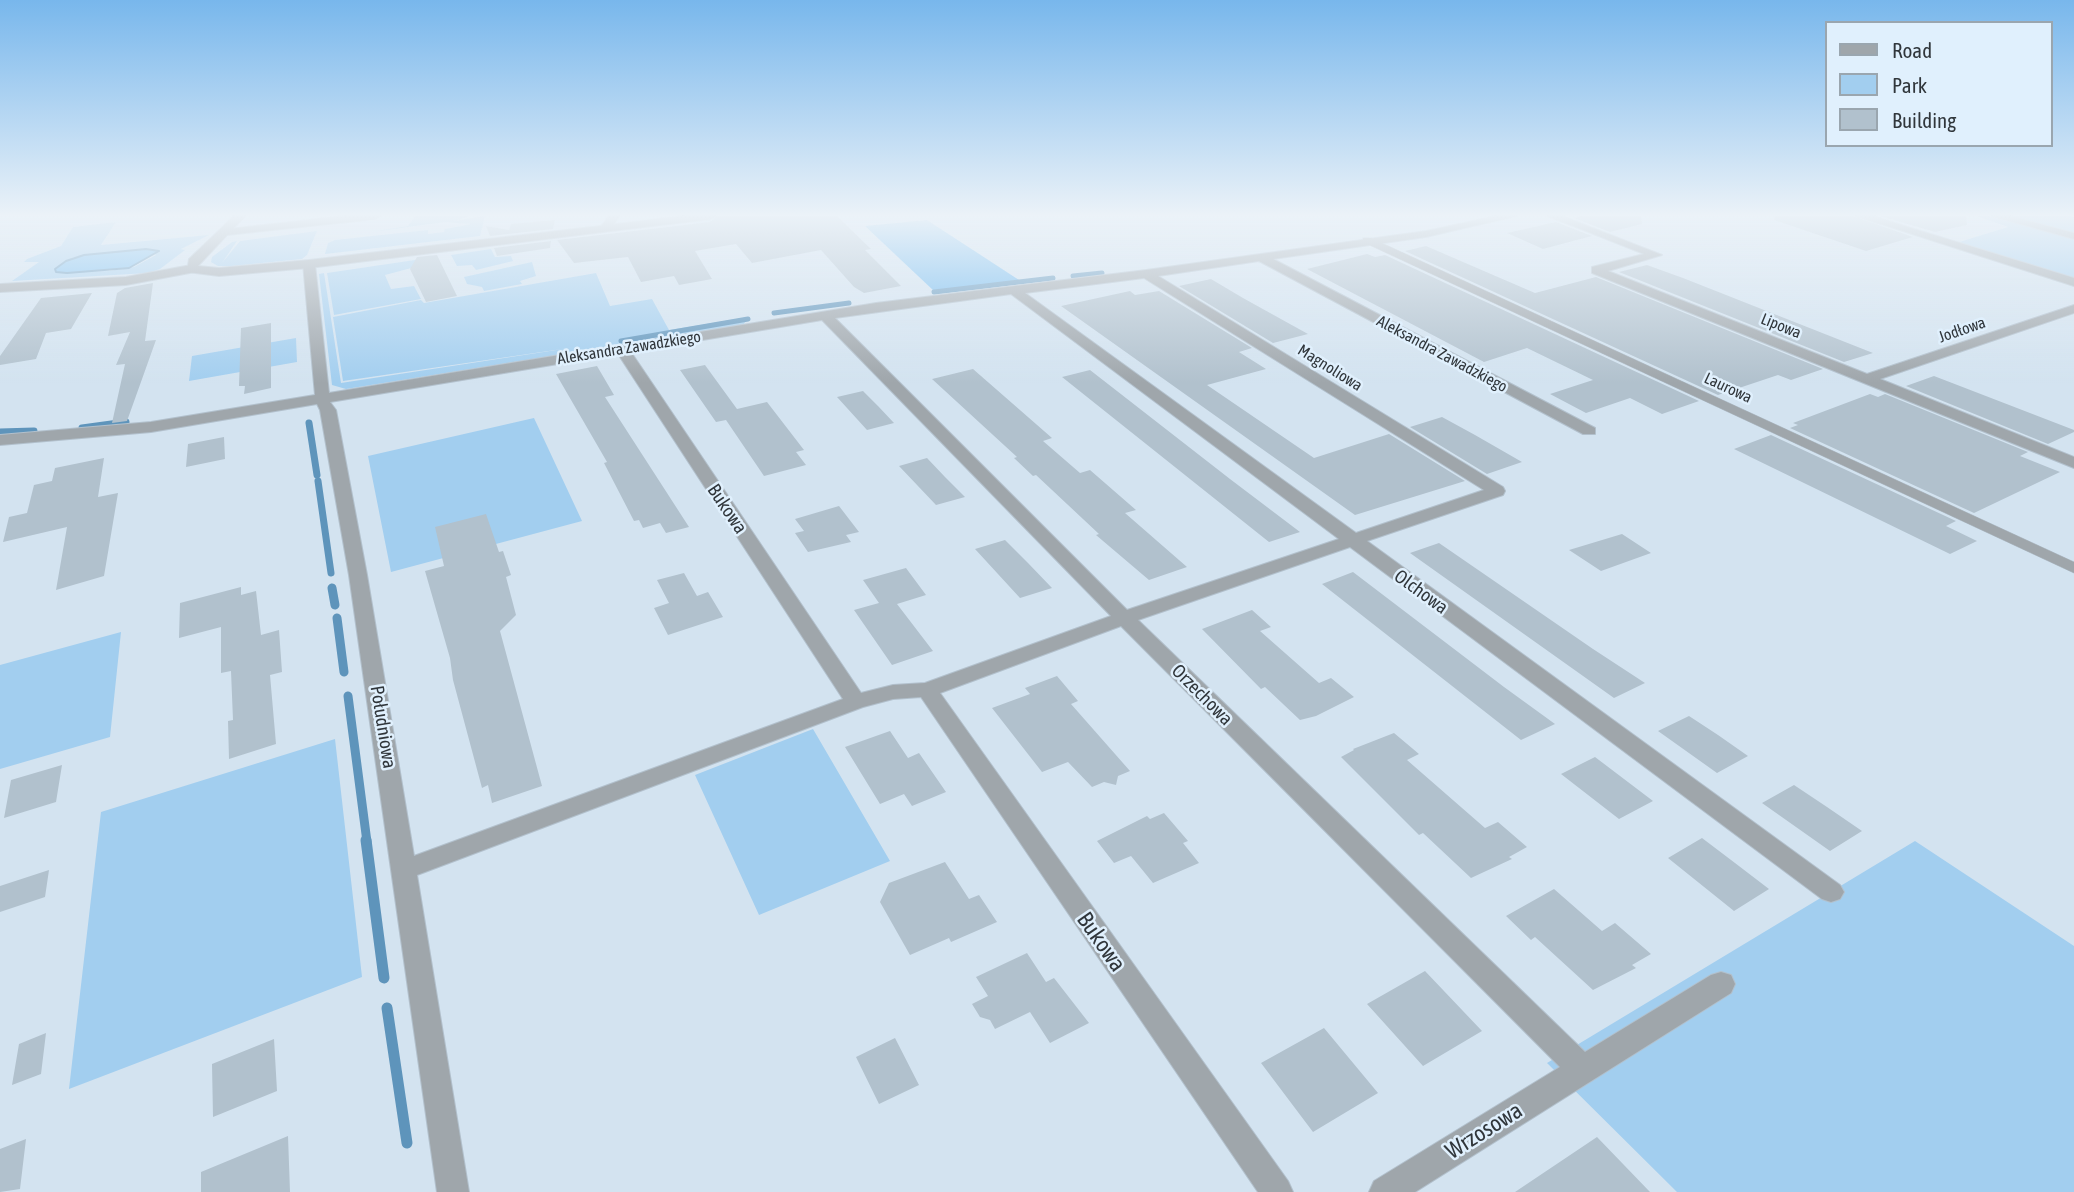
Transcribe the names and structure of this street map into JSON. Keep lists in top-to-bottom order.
{
  "streets": {
    "street": [
      "Lipowa",
      "Jodłowa",
      "Aleksandra Zawadzkiego",
      "Magnoliowa",
      "Bukowa",
      "Olchowa",
      "Orzechowa",
      "Południowa",
      "Wrzosowa"
    ],
    "lane": ["Laurowa"]
  },
  "crossings": [
    ["Lipowa", "Jodłowa"],
    ["Aleksandra Zawadzkiego", "Magnoliowa"],
    ["Aleksandra Zawadzkiego", "Bukowa"],
    ["Aleksandra Zawadzkiego", "Olchowa"],
    ["Aleksandra Zawadzkiego", "Orzechowa"],
    ["Aleksandra Zawadzkiego", "Południowa"],
    ["Magnoliowa", "Olchowa"],
    ["Orzechowa", "Wrzosowa"]
  ],
  "legend": ["Road", "Park", "Building"]
}
